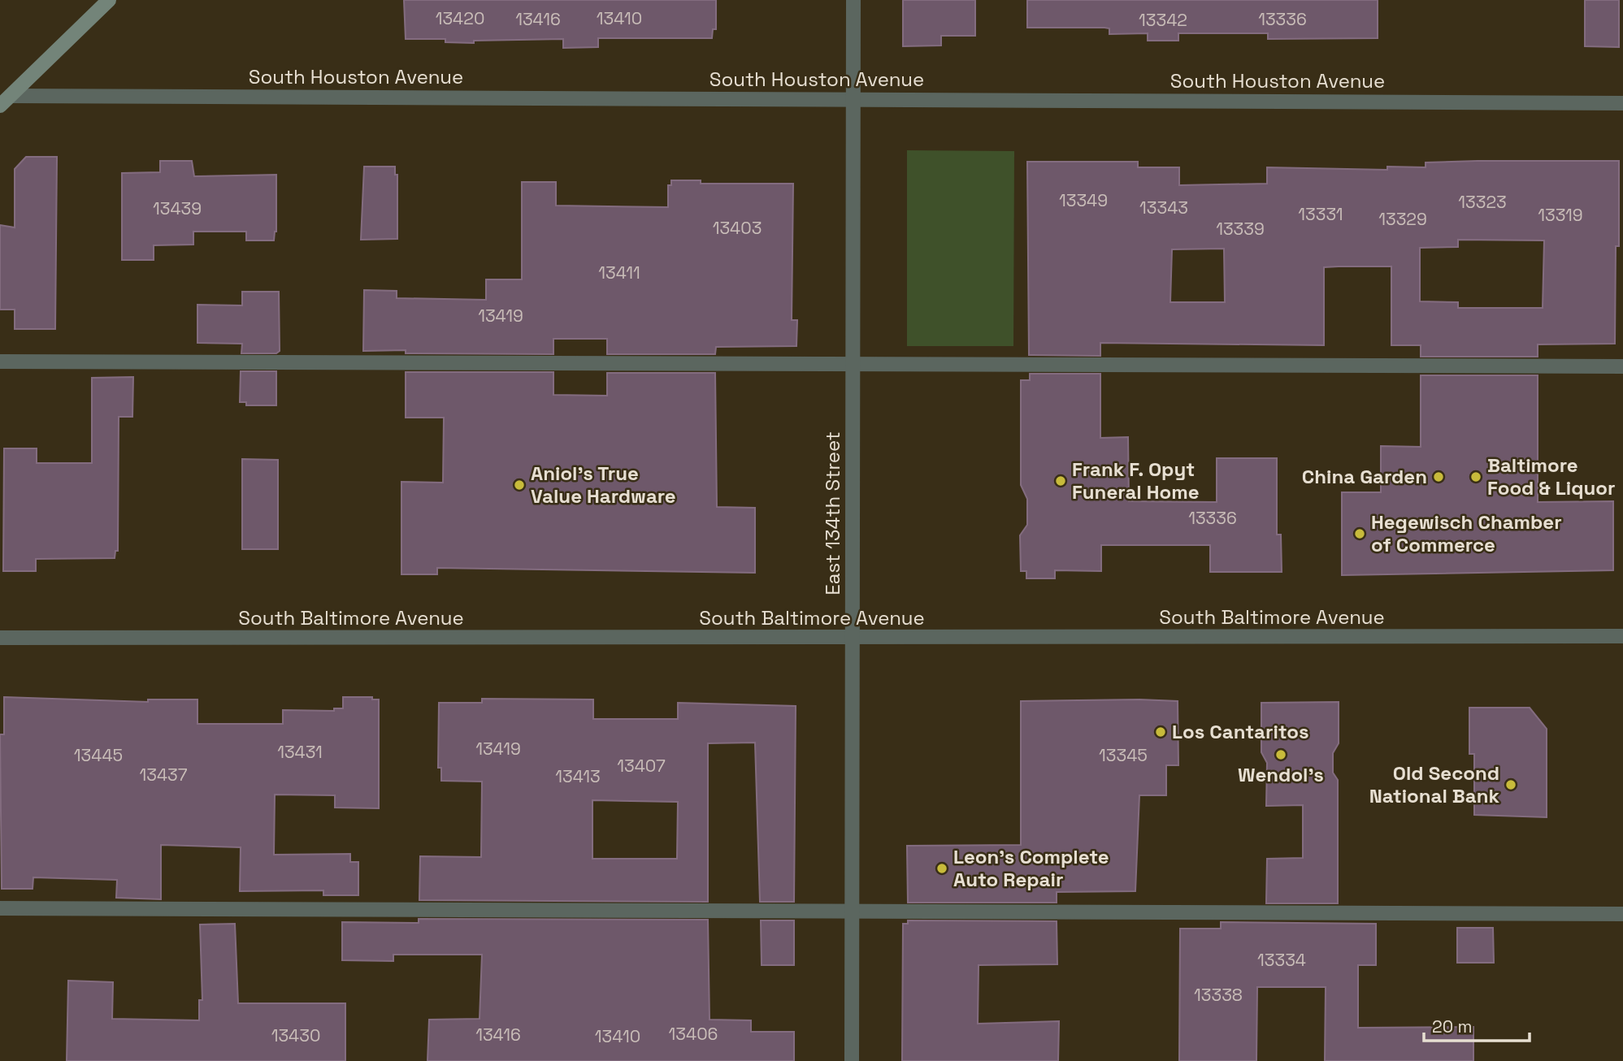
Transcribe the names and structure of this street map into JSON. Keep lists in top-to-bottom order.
{
  "streets": {
    "street": ["South Houston Avenue", "East 134th Street", "South Baltimore Avenue"]
  },
  "crossings": [
    ["South Houston Avenue", "East 134th Street"],
    ["East 134th Street", "South Baltimore Avenue"]
  ],
  "places": [
    "China Garden",
    "Baltimore Food & Liquor",
    "Frank F. Opyt Funeral Home",
    "Aniol's True Value Hardware",
    "Hegewisch Chamber of Commerce",
    "Los Cantaritos",
    "Wendol's",
    "Old Second National Bank",
    "Leon's Complete Auto Repair"
  ],
  "house_numbers": [
    "13420",
    "13410",
    "13416",
    "13336",
    "13342",
    "13349",
    "13323",
    "13343",
    "13439",
    "13331",
    "13319",
    "13329",
    "13403",
    "13339",
    "13411",
    "13419",
    "13336",
    "13419",
    "13431",
    "13445",
    "13345",
    "13407",
    "13437",
    "13413",
    "13334",
    "13338",
    "13406",
    "13416",
    "13430",
    "13410"
  ],
  "scale_bar": "20 m"
}
